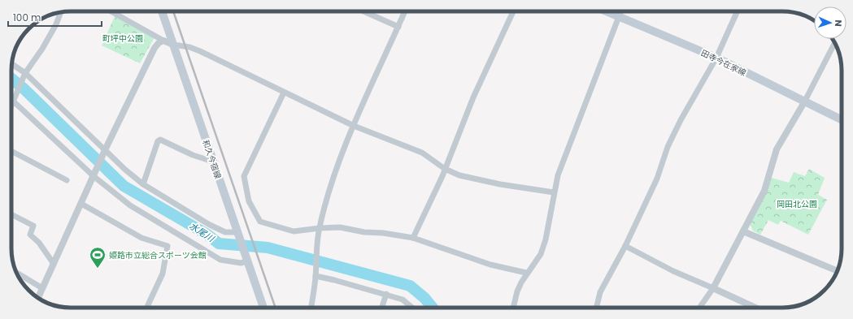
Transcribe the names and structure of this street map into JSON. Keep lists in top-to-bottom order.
{
  "streets": {
    "main road": ["田寺今在家線", "和久今宿線"]
  },
  "water": ["水尾川"],
  "parks": ["町坪中公園", "岡田北公園"],
  "places": {
    "sports": ["姫路市立総合スポーツ会館"]
  },
  "scale_bar": "100 m",
  "north": "right"
}
